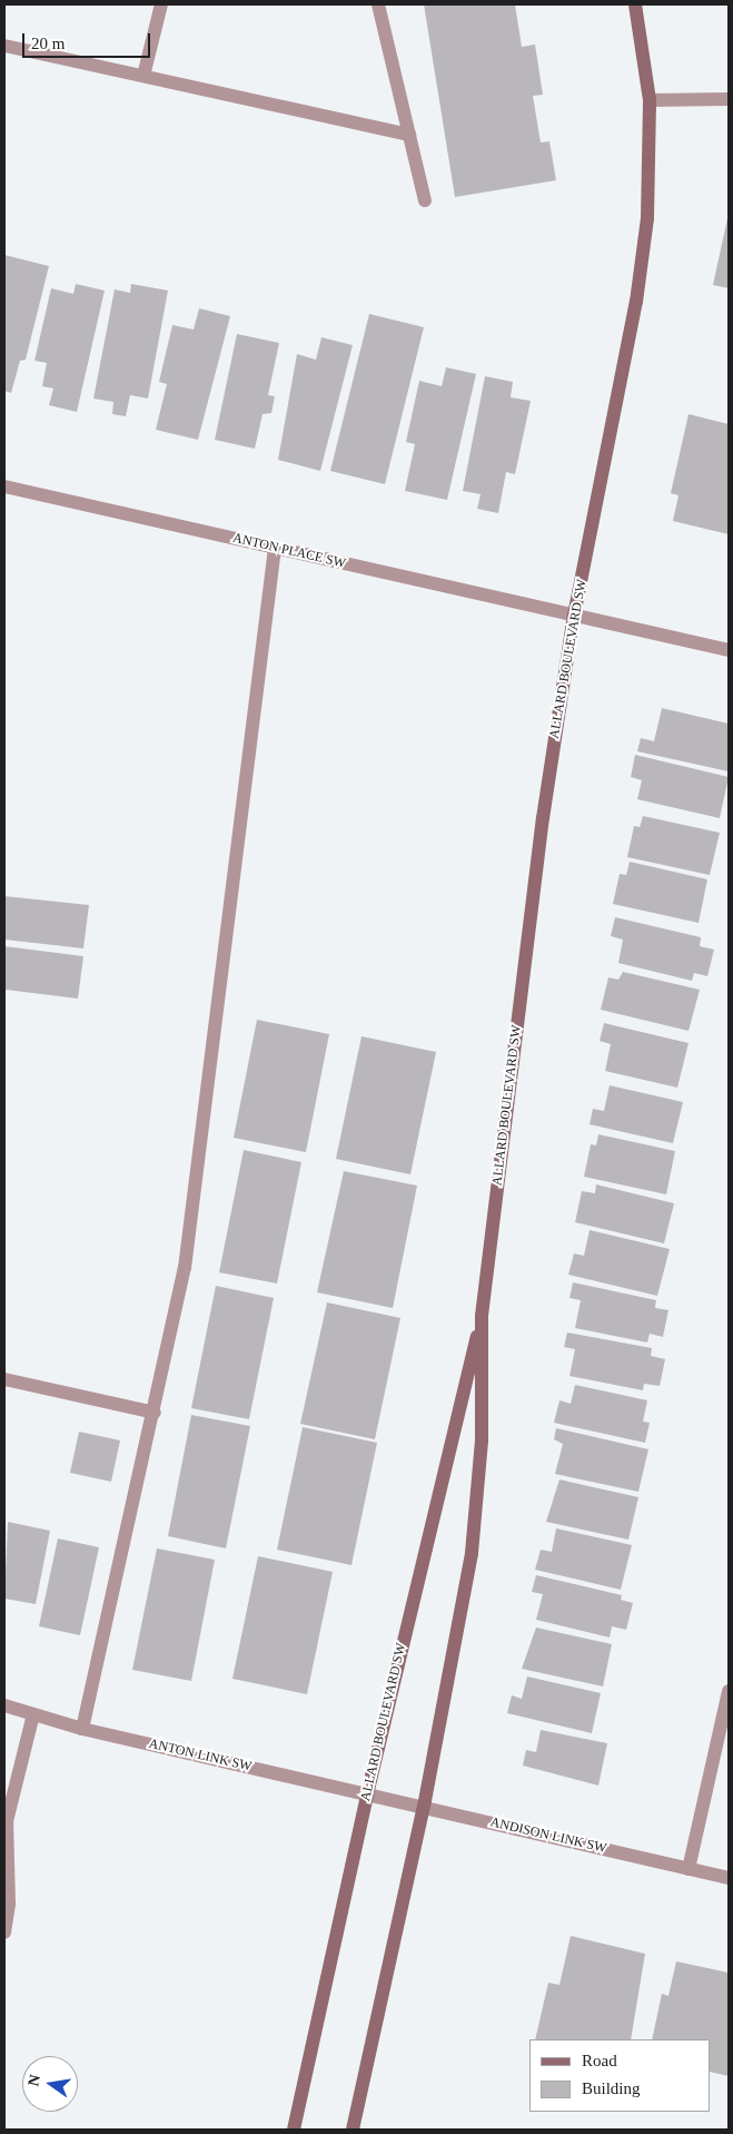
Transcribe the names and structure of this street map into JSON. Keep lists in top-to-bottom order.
{
  "streets": {
    "street": [
      "ANTON PLACE SW",
      "ALLARD BOULEVARD SW",
      "ANTON LINK SW",
      "ANDISON LINK SW"
    ]
  },
  "crossings": [
    ["ANTON PLACE SW", "ALLARD BOULEVARD SW"],
    ["ALLARD BOULEVARD SW", "ANTON LINK SW"],
    ["ALLARD BOULEVARD SW", "ANDISON LINK SW"],
    ["ANTON LINK SW", "ANDISON LINK SW"]
  ],
  "legend": ["Road", "Building"],
  "scale_bar": "20 m",
  "north": "left"
}
